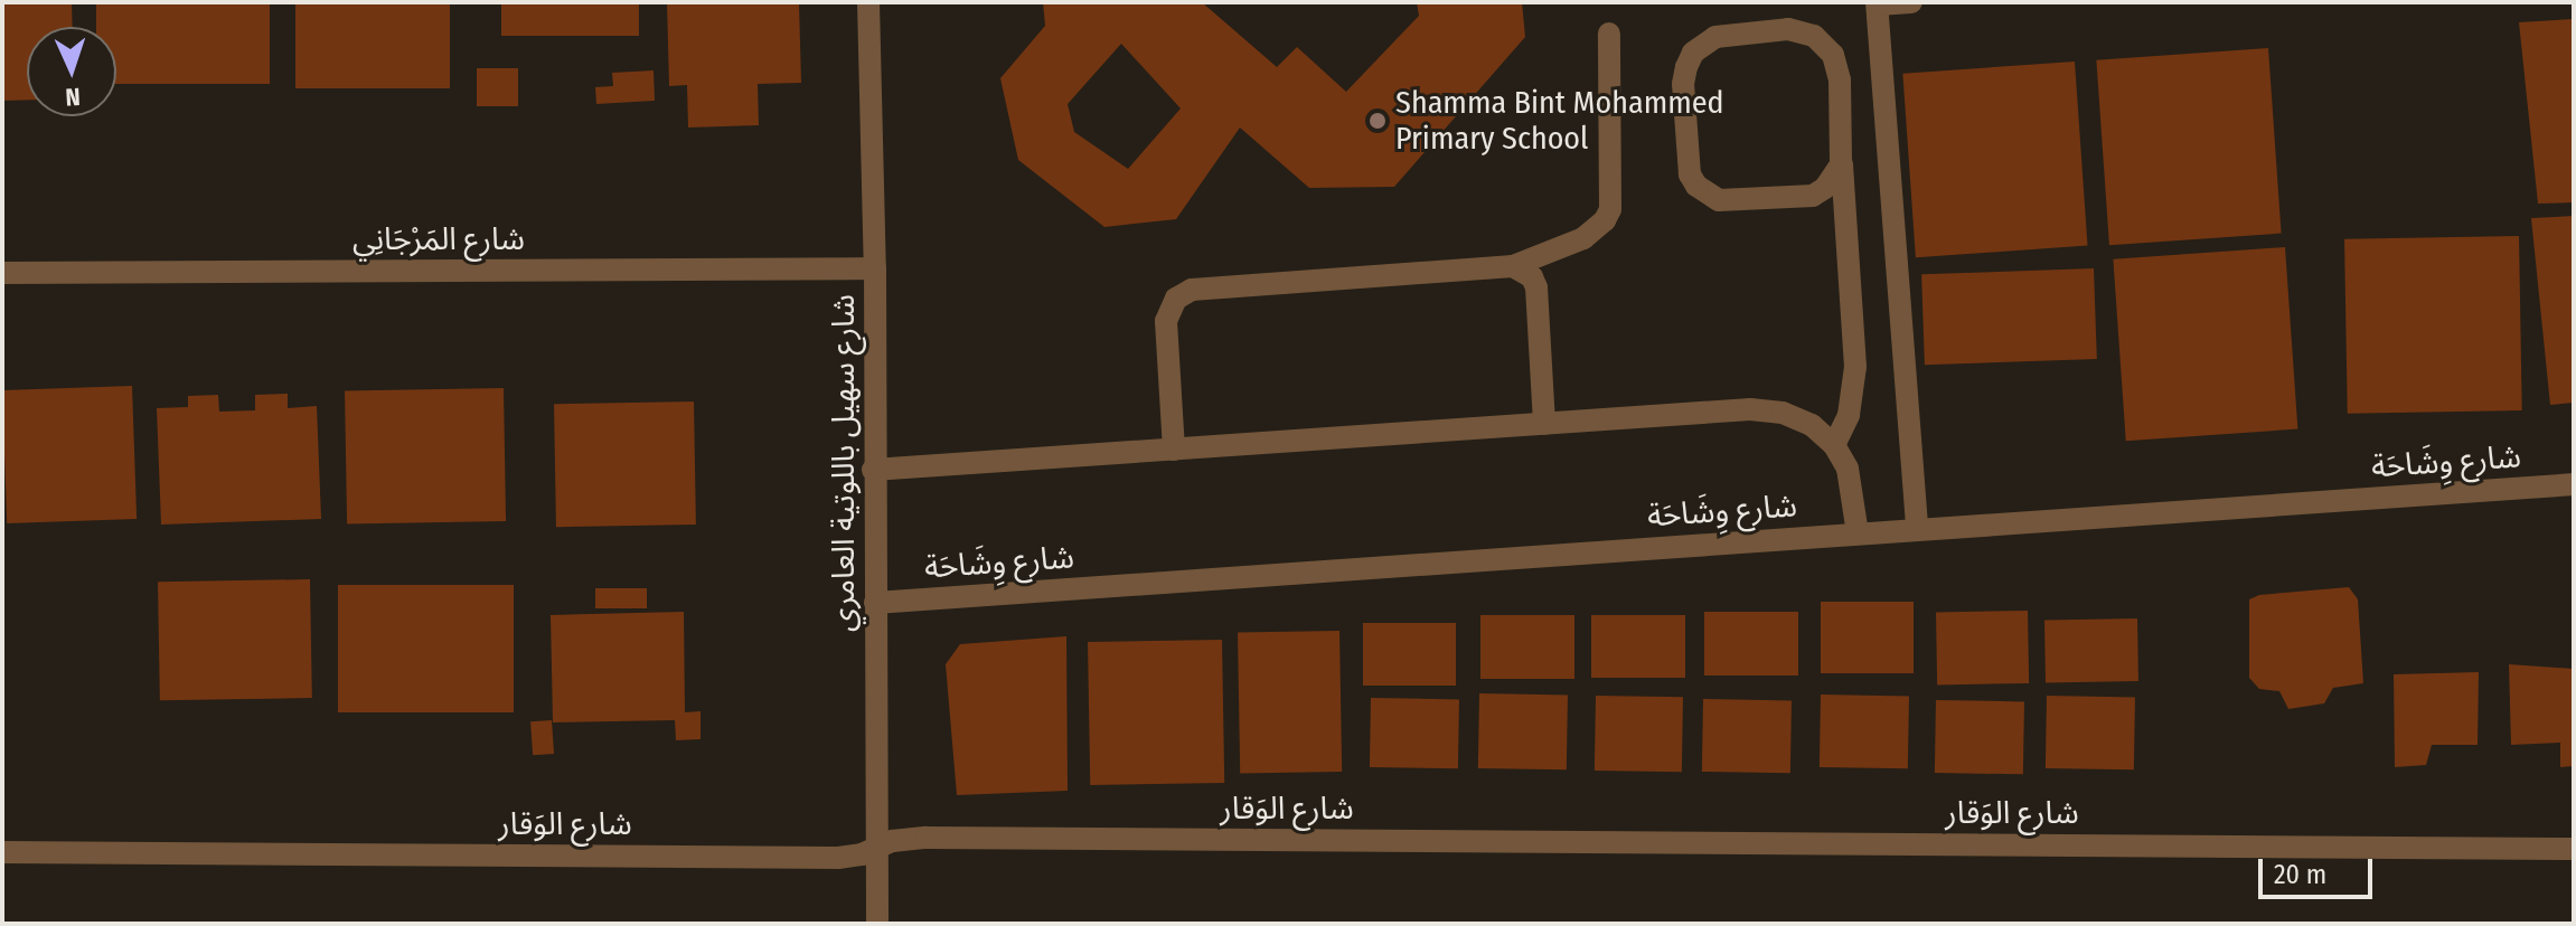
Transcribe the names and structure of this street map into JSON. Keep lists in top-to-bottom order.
{
  "streets": {
    "street": [
      "شارع المَرْجَانِي",
      "شارع وِشَاحَة",
      "شارع سهيل باللوتية العامري",
      "شارع الوَقار"
    ]
  },
  "crossings": [
    ["شارع المَرْجَانِي", "شارع سهيل باللوتية العامري"],
    ["شارع وِشَاحَة", "شارع سهيل باللوتية العامري"],
    ["شارع سهيل باللوتية العامري", "شارع الوَقار"]
  ],
  "places": ["Shamma Bint Mohammed Primary School"],
  "scale_bar": "20 m",
  "north": "bottom"
}
